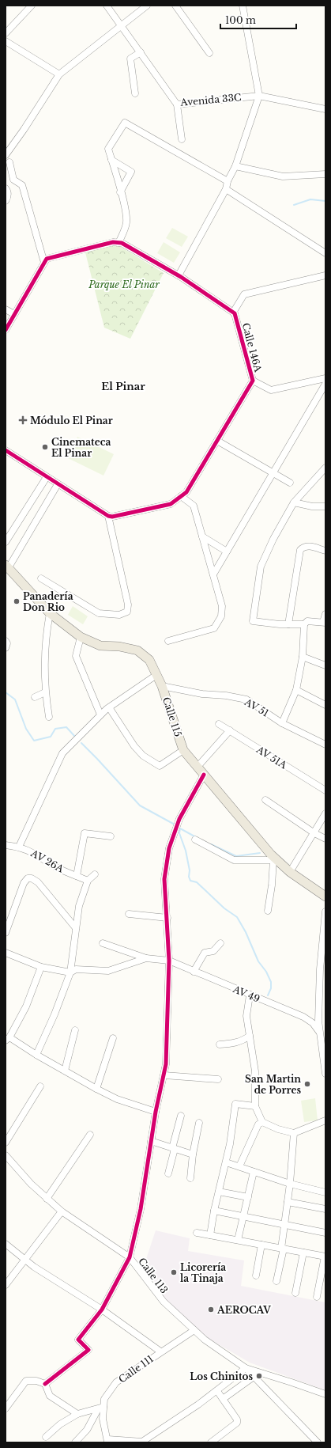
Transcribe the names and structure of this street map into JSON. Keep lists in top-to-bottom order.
{
  "streets": {
    "main road": ["Calle 115"],
    "street": [
      "Avenida 33C",
      "Calle 146A",
      "AV 51",
      "AV 51A",
      "AV 26A",
      "AV 49",
      "Calle 113",
      "Calle 111"
    ]
  },
  "crossings": [
    ["AV 51", "Calle 115"],
    ["Calle 113", "Calle 111"]
  ],
  "districts": ["El Pinar"],
  "parks": ["Parque El Pinar"],
  "places": {
    "health": ["Módulo El Pinar"],
    "other": [
      "Cinemateca El Pinar",
      "Panadería Don Rio",
      "San Martin de Porres",
      "Licorería la Tinaja",
      "AEROCAV",
      "Los Chinitos"
    ]
  },
  "scale_bar": "100 m"
}
